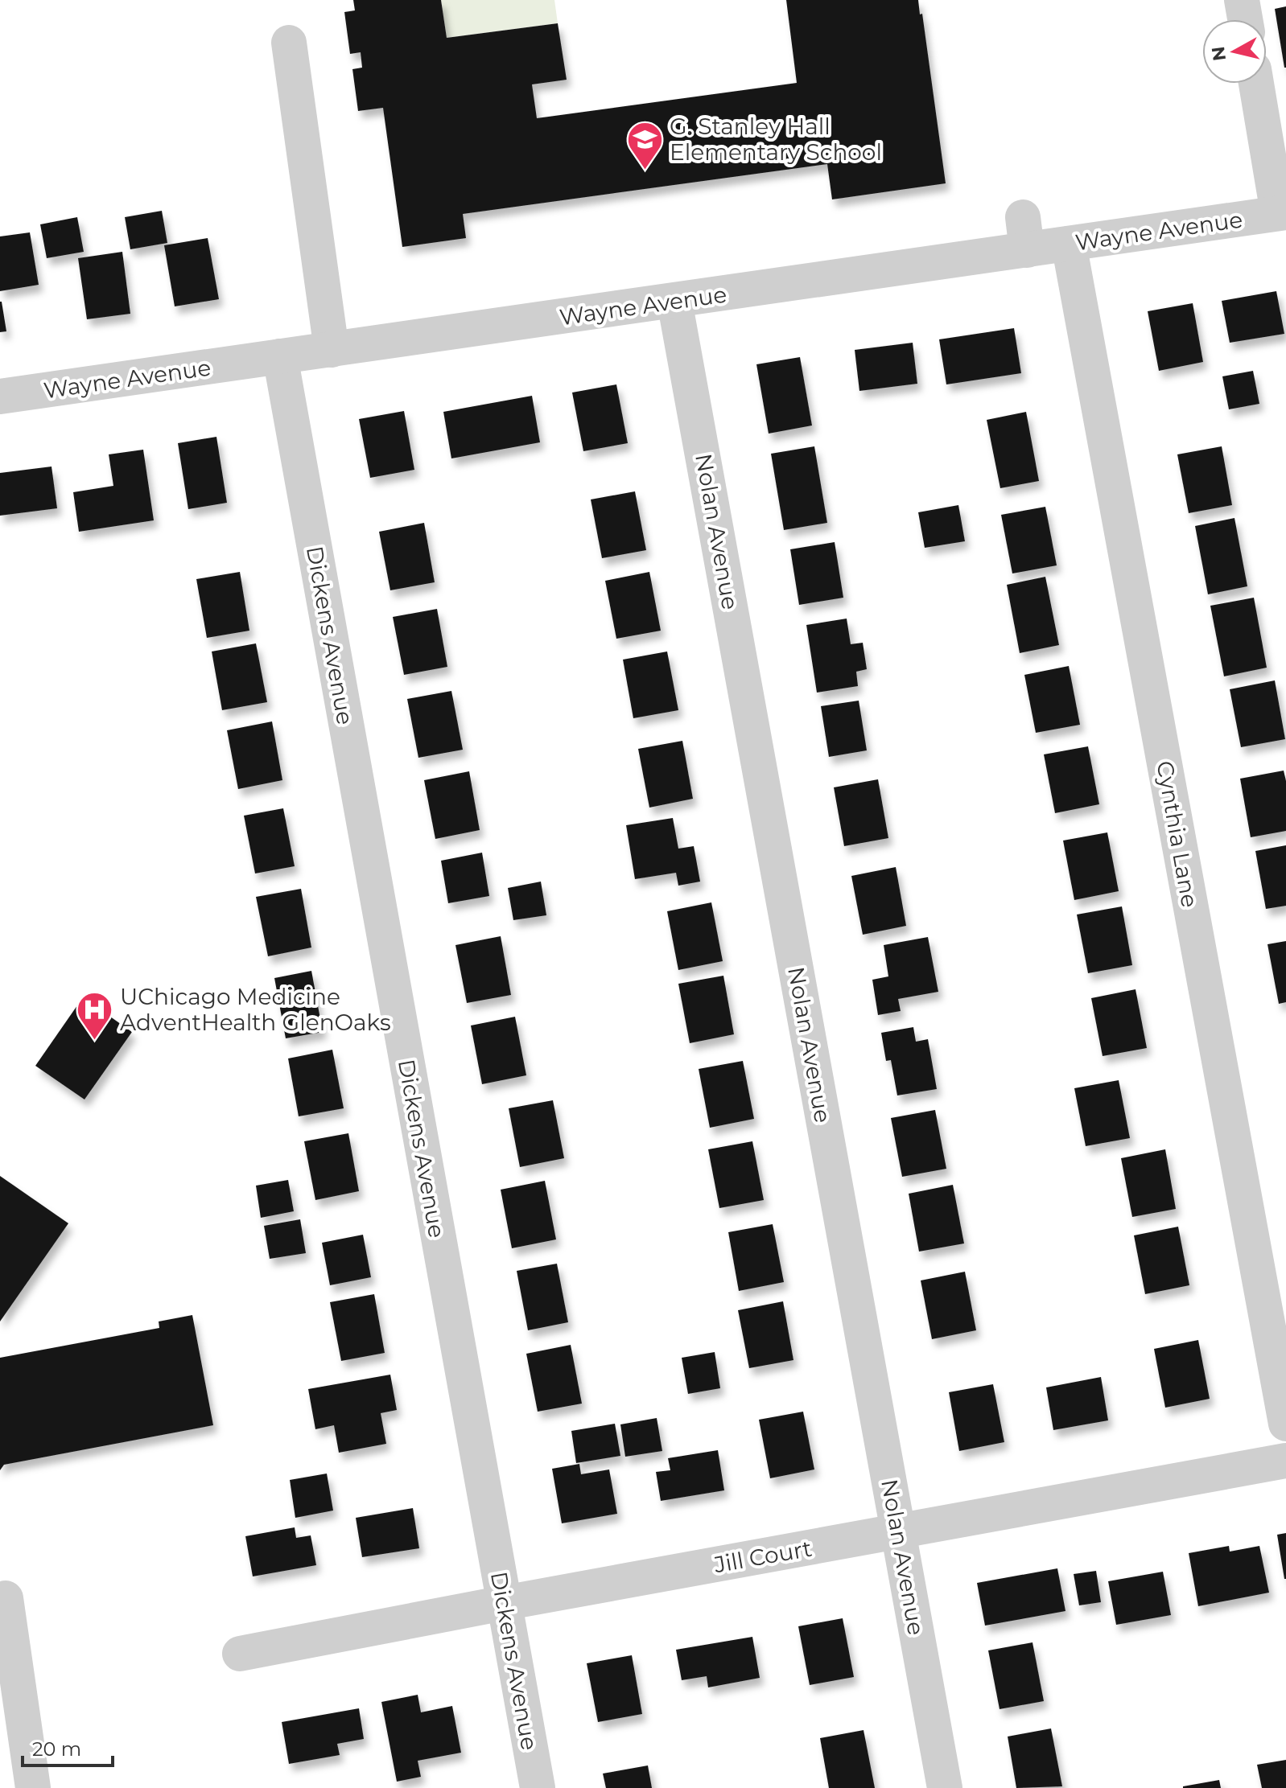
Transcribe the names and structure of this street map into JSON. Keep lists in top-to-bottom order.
{
  "streets": {
    "street": [
      "Wayne Avenue",
      "Nolan Avenue",
      "Dickens Avenue",
      "Cynthia Lane",
      "Jill Court"
    ]
  },
  "crossings": [
    ["Wayne Avenue", "Nolan Avenue"],
    ["Wayne Avenue", "Dickens Avenue"],
    ["Wayne Avenue", "Cynthia Lane"],
    ["Nolan Avenue", "Jill Court"],
    ["Dickens Avenue", "Jill Court"]
  ],
  "places": {
    "school or university": ["G. Stanley Hall Elementary School"],
    "hospital": ["UChicago Medicine AdventHealth GlenOaks"]
  },
  "scale_bar": "20 m",
  "north": "left"
}
